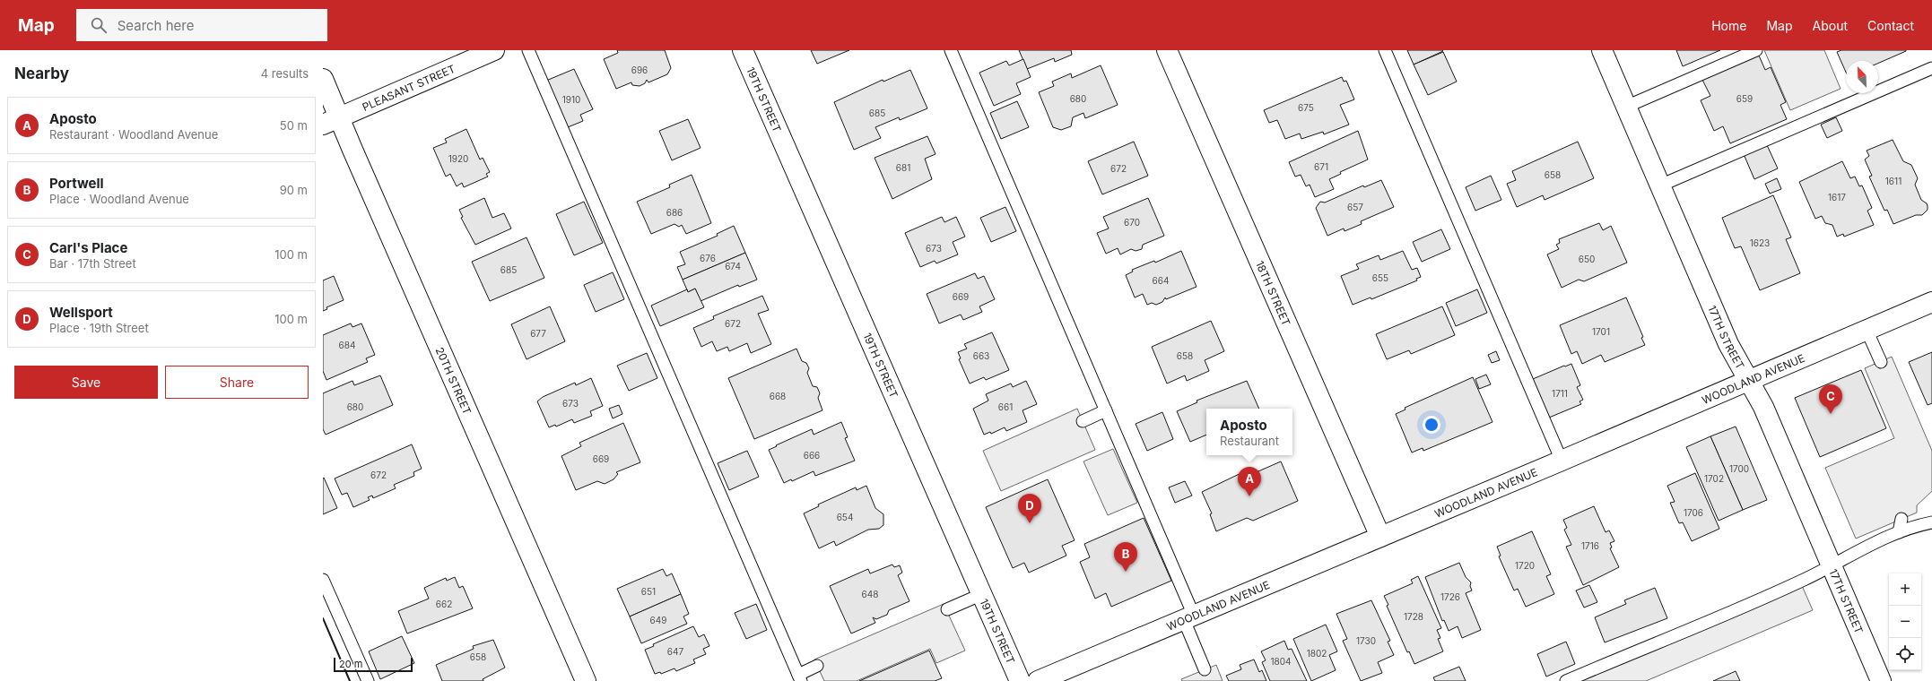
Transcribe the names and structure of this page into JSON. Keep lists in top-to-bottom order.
{
  "streets": {
    "street": [
      "PLEASANT STREET",
      "19TH STREET",
      "18TH STREET",
      "17TH STREET",
      "WOODLAND AVENUE",
      "20TH STREET"
    ]
  },
  "crossings": [
    ["PLEASANT STREET", "20TH STREET"],
    ["18TH STREET", "WOODLAND AVENUE"],
    ["17TH STREET", "WOODLAND AVENUE"]
  ],
  "house_numbers": [
    "696",
    "680",
    "659",
    "1910",
    "675",
    "685",
    "1920",
    "671",
    "681",
    "672",
    "658",
    "1611",
    "1617",
    "657",
    "686",
    "670",
    "1623",
    "673",
    "676",
    "650",
    "674",
    "685",
    "655",
    "664",
    "669",
    "672",
    "1701",
    "677",
    "684",
    "663",
    "658",
    "1711",
    "668",
    "673",
    "680",
    "661",
    "666",
    "669",
    "1700",
    "672",
    "1702",
    "1706",
    "654",
    "1716",
    "1720",
    "651",
    "648",
    "1726",
    "662",
    "1728",
    "649",
    "1730",
    "647",
    "1802",
    "658",
    "1804"
  ],
  "scale_bar": "20 m",
  "north": "top left",
  "page": {
    "header": "Map",
    "search": "Search here",
    "nav": [
      "Home",
      "Map",
      "About",
      "Contact"
    ],
    "heading": ["Nearby", "4 results"],
    "list": [
      {
        "mark": "A",
        "name": "Aposto",
        "note": "Restaurant · Woodland Avenue",
        "value": "50 m"
      },
      {
        "mark": "B",
        "name": "Portwell",
        "note": "Place · Woodland Avenue",
        "value": "90 m"
      },
      {
        "mark": "C",
        "name": "Carl's Place",
        "note": "Bar · 17th Street",
        "value": "100 m"
      },
      {
        "mark": "D",
        "name": "Wellsport",
        "note": "Place · 19th Street",
        "value": "100 m"
      }
    ],
    "buttons": ["Save", "Share"],
    "pins": [
      "C",
      "A",
      "D",
      "B"
    ],
    "popup": ["Aposto", "Restaurant"],
    "map_buttons": ["+", "−"],
    "scale": "20 m"
  }
}
